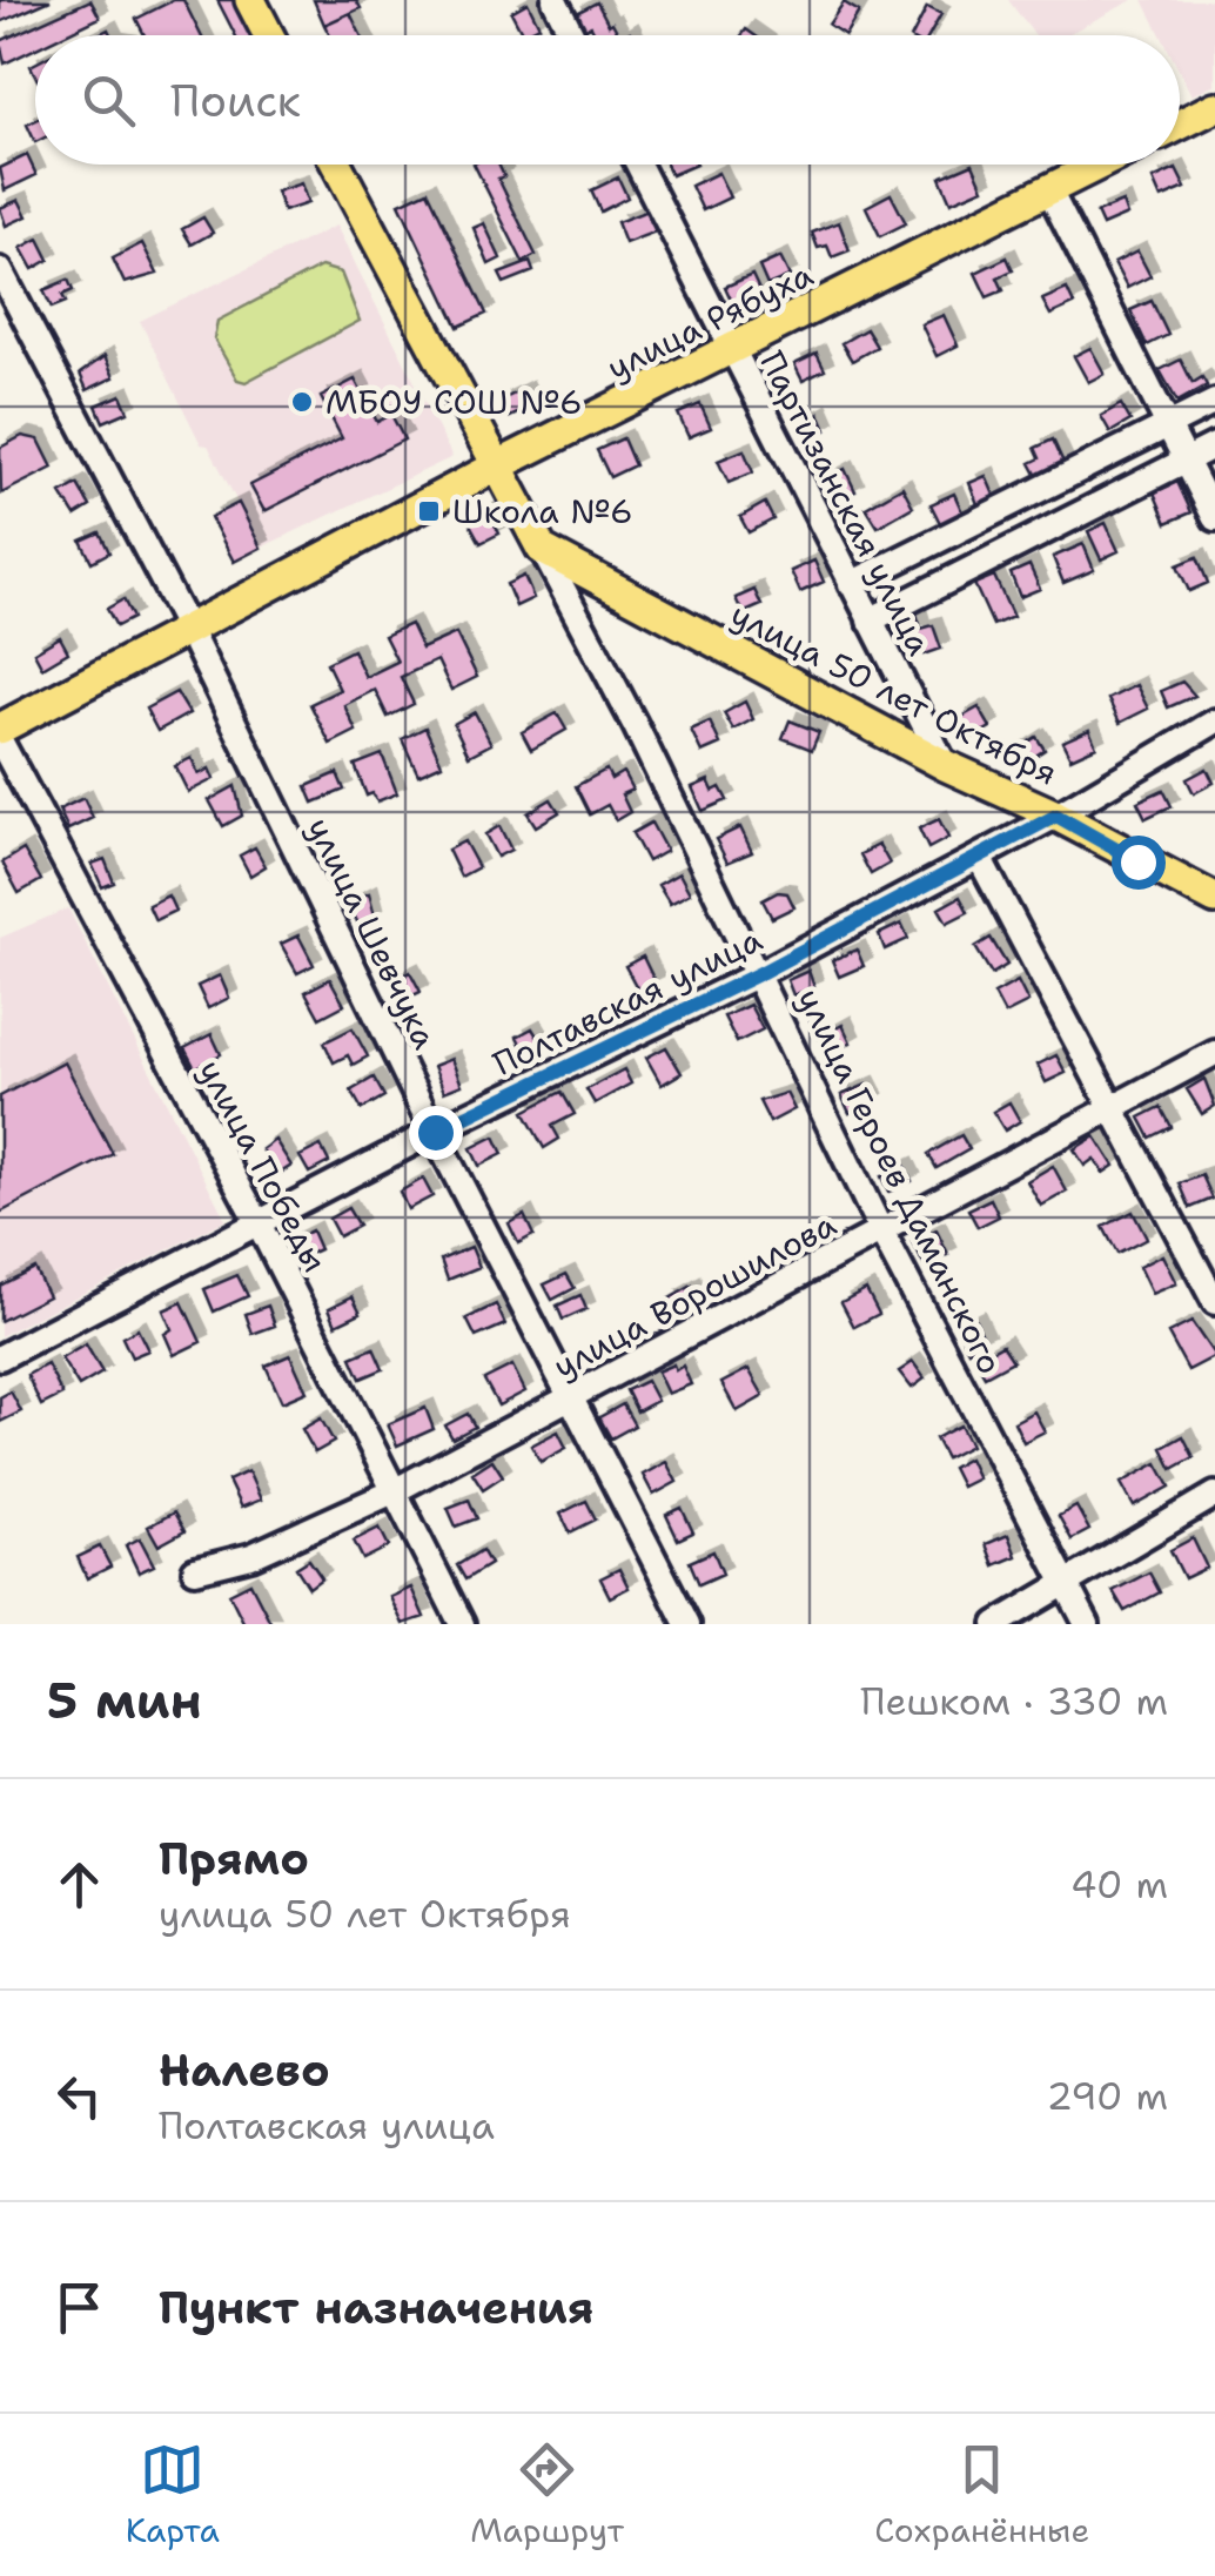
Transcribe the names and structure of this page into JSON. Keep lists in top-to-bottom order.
{
  "streets": {
    "main road": ["улица Рябуха", "улица 50 лет Октября", "улица Героев Даманского"],
    "street": [
      "Партизанская улица",
      "улица Шевчука",
      "Полтавская улица",
      "улица Победы",
      "улица Ворошилова"
    ]
  },
  "crossings": [
    ["улица Рябуха", "Партизанская улица"],
    ["улица Рябуха", "улица Шевчука"],
    ["улица Рябуха", "улица Героев Даманского"],
    ["Партизанская улица", "улица 50 лет Октября"],
    ["улица 50 лет Октября", "Полтавская улица"],
    ["улица 50 лет Октября", "улица Героев Даманского"],
    ["улица Шевчука", "Полтавская улица"],
    ["улица Шевчука", "улица Ворошилова"],
    ["Полтавская улица", "улица Победы"],
    ["Полтавская улица", "улица Героев Даманского"],
    ["улица Победы", "улица Ворошилова"],
    ["улица Героев Даманского", "улица Ворошилова"]
  ],
  "places": {
    "other": ["МБОУ СОШ №6"],
    "transit": ["Школа №6"]
  },
  "page": {
    "search": "Поиск",
    "heading": ["5 мин", "Пешком · 330 m"],
    "list": [
      ["Прямо", "улица 50 лет Октября", "40 m"],
      ["Налево", "Полтавская улица", "290 m"],
      "Пункт назначения"
    ],
    "nav": ["Карта", "Маршрут", "Сохранённые"]
  }
}
